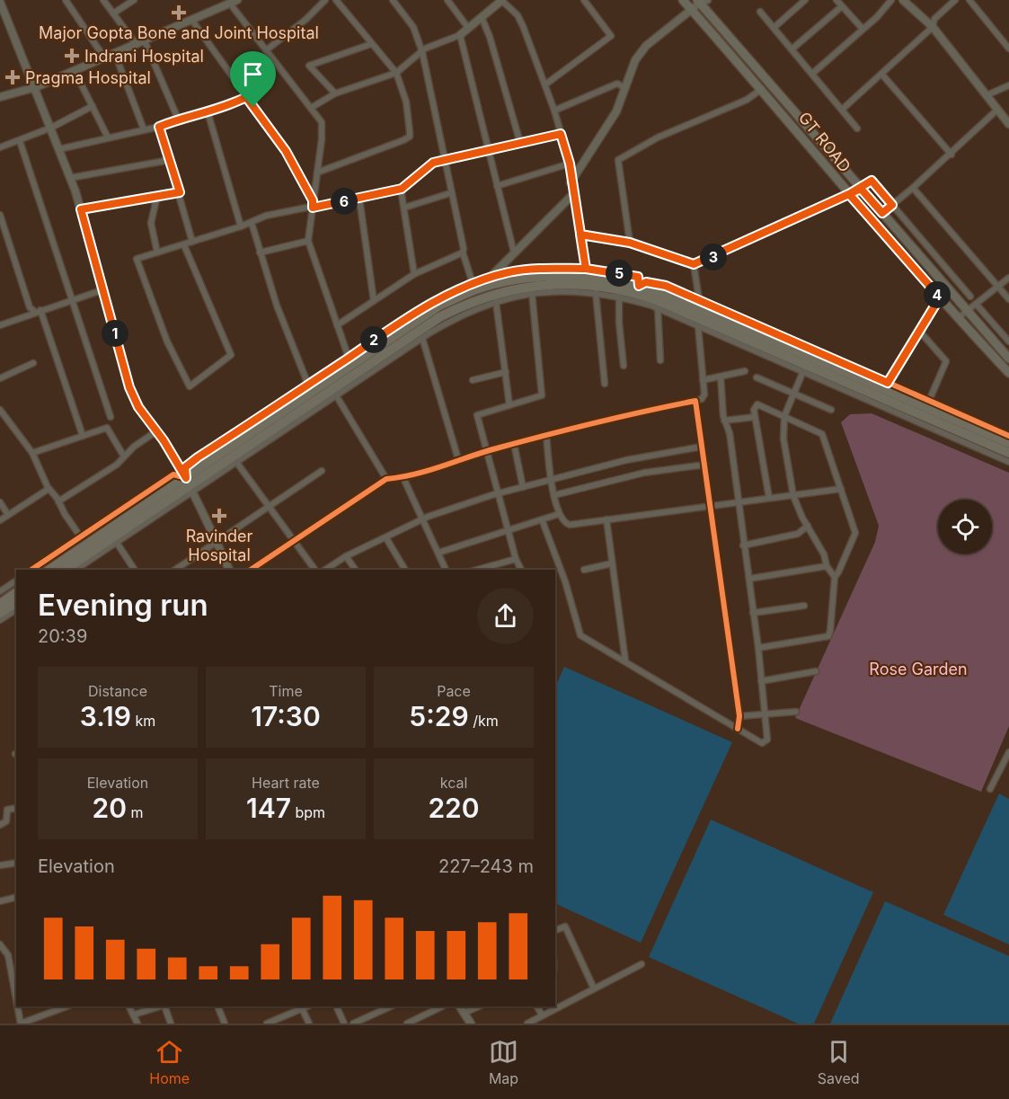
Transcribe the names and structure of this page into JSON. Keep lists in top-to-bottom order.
{
  "streets": {
    "main road": ["GT ROAD"]
  },
  "parks": ["Rose Garden"],
  "places": {
    "health": [
      "Major Gopta Bone and Joint Hospital",
      "Indrani Hospital",
      "Pragma Hospital",
      "Ravinder Hospital"
    ]
  },
  "page": {
    "pins": [
      "6",
      "3",
      "5",
      "4",
      "1",
      "2"
    ],
    "heading": ["Evening run", "20:39"],
    "stats": [
      ["Distance", "3.19 km"],
      ["Time", "17:30"],
      ["Pace", "5:29 /km"],
      ["Elevation", "20 m"],
      ["Heart rate", "147 bpm"],
      ["kcal", "220"]
    ],
    "chart": ["Elevation", "227–243 m"],
    "tabs": ["Home", "Map", "Saved"]
  }
}
